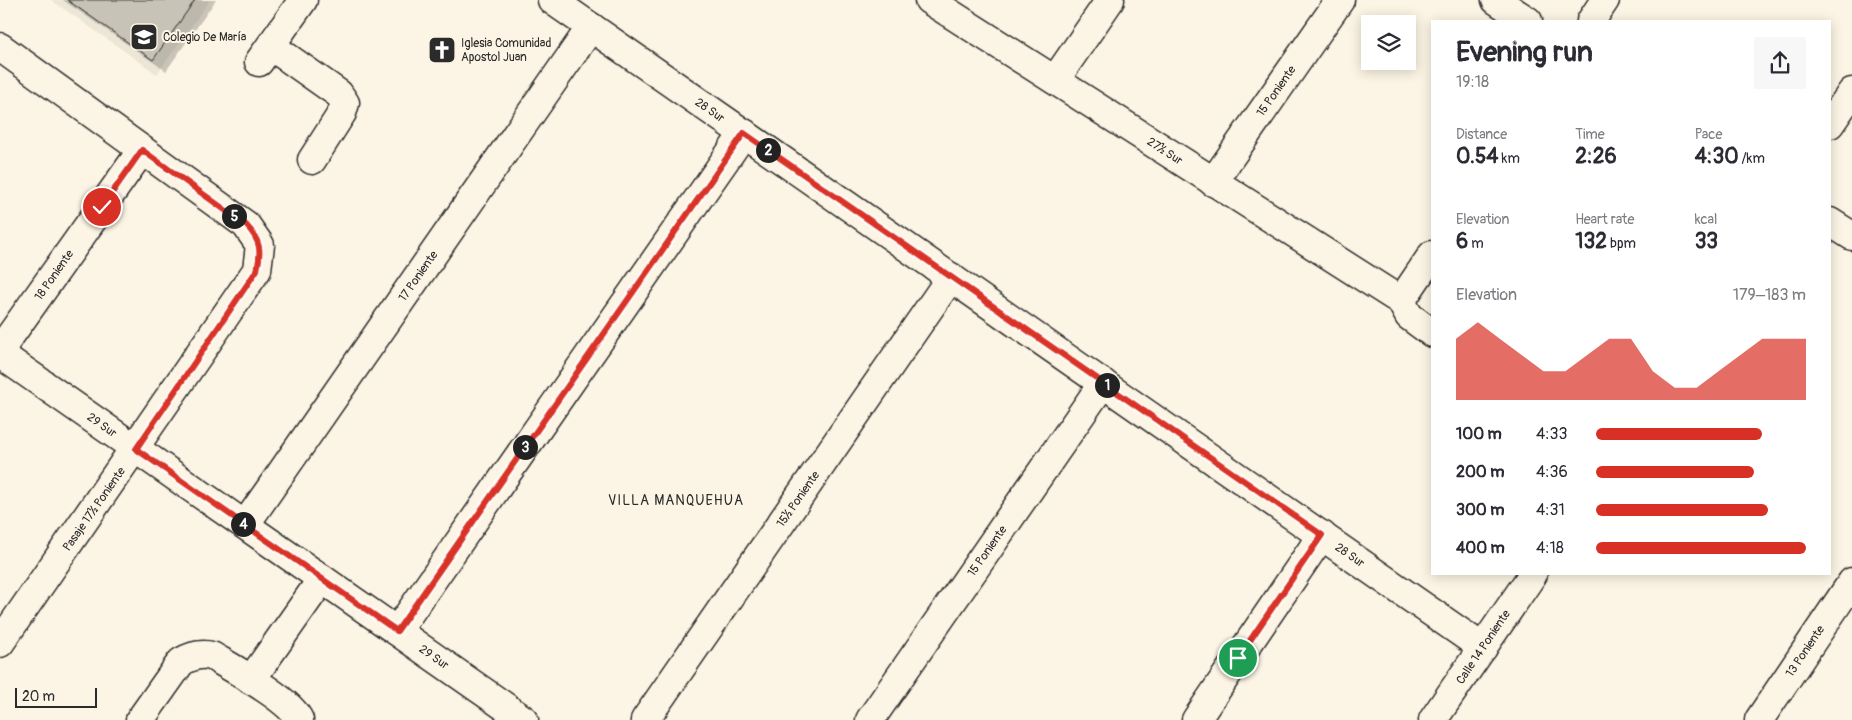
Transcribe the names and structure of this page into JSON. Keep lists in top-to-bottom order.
{
  "streets": {
    "street": [
      "15 Poniente",
      "28 Sur",
      "27½ Sur",
      "18 Poniente",
      "17 Poniente",
      "29 Sur",
      "15½ Poniente",
      "Pasaje 17½ Poniente",
      "Calle 14 Poniente",
      "13 Poniente"
    ]
  },
  "crossings": [
    ["15 Poniente", "28 Sur"],
    ["15 Poniente", "27½ Sur"],
    ["28 Sur", "17 Poniente"],
    ["28 Sur", "15½ Poniente"],
    ["28 Sur", "Calle 14 Poniente"],
    ["18 Poniente", "29 Sur"],
    ["18 Poniente", "Pasaje 17½ Poniente"],
    ["17 Poniente", "29 Sur"],
    ["29 Sur", "Pasaje 17½ Poniente"]
  ],
  "districts": ["VILLA MANQUEHUA"],
  "places": {
    "school or university": ["Colegio De María"],
    "church": ["Iglesia Comunidad Apostol Juan"]
  },
  "scale_bar": "20 m",
  "page": {
    "heading": ["Evening run", "19:18"],
    "stats": [
      ["Distance", "0.54 km"],
      ["Time", "2:26"],
      ["Pace", "4:30 /km"],
      ["Elevation", "6 m"],
      ["Heart rate", "132 bpm"],
      ["kcal", "33"]
    ],
    "pins": [
      "2",
      "5",
      "1",
      "3",
      "4"
    ],
    "chart": ["Elevation", "179–183 m"],
    "list": [
      {
        "name": "100 m",
        "note": "4:33"
      },
      {
        "name": "200 m",
        "note": "4:36"
      },
      {
        "name": "300 m",
        "note": "4:31"
      },
      {
        "name": "400 m",
        "note": "4:18"
      }
    ],
    "scale": "20 m"
  }
}
